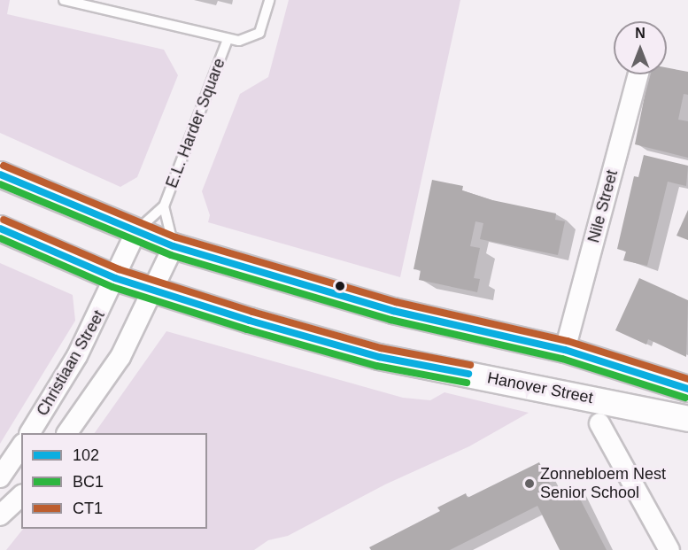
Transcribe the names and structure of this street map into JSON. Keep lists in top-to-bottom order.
{
  "streets": {
    "street": ["Nile Street", "Christiaan Street", "Hanover Street"],
    "lane": ["E.L. Harder Square"]
  },
  "crossings": [
    ["E.L. Harder Square", "Christiaan Street"],
    ["Christiaan Street", "Hanover Street"]
  ],
  "places": ["Zonnebloem Nest Senior School"],
  "lines": ["transit line CT1", "transit line 102", "transit line BC1"],
  "legend": ["102", "BC1", "CT1"],
  "north": "top"
}
